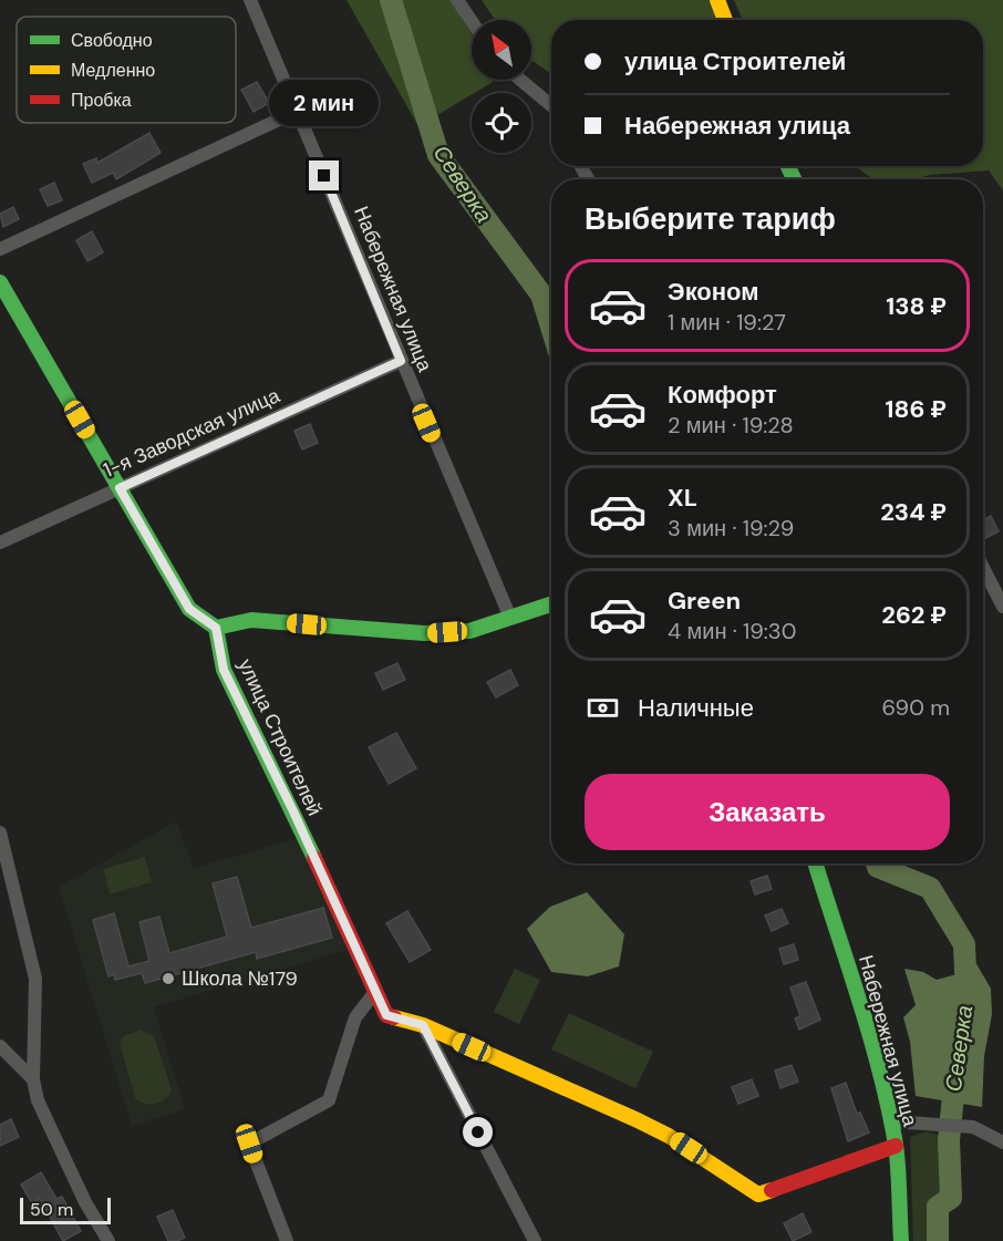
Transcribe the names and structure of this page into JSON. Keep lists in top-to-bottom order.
{
  "streets": {
    "street": ["Набережная улица", "1-я Заводская улица", "улица Строителей"]
  },
  "crossings": [
    ["Набережная улица", "1-я Заводская улица"],
    ["Набережная улица", "улица Строителей"]
  ],
  "water": ["Северка"],
  "places": ["Школа №179"],
  "legend": ["Свободно", "Медленно", "Пробка"],
  "scale_bar": "50 m",
  "north": "top left",
  "page": {
    "banner": ["улица Строителей", "Набережная улица"],
    "bubble": "2 мин",
    "heading": "Выберите тариф",
    "list": [
      {
        "name": "Эконом",
        "note": "1 мин · 19:27",
        "value": "138 ₽"
      },
      {
        "name": "Комфорт",
        "note": "2 мин · 19:28",
        "value": "186 ₽"
      },
      {
        "name": "XL",
        "note": "3 мин · 19:29",
        "value": "234 ₽"
      },
      {
        "name": "Green",
        "note": "4 мин · 19:30",
        "value": "262 ₽"
      }
    ],
    "pay": ["Наличные", "690 m"],
    "buttons": "Заказать",
    "scale": "50 m"
  }
}
